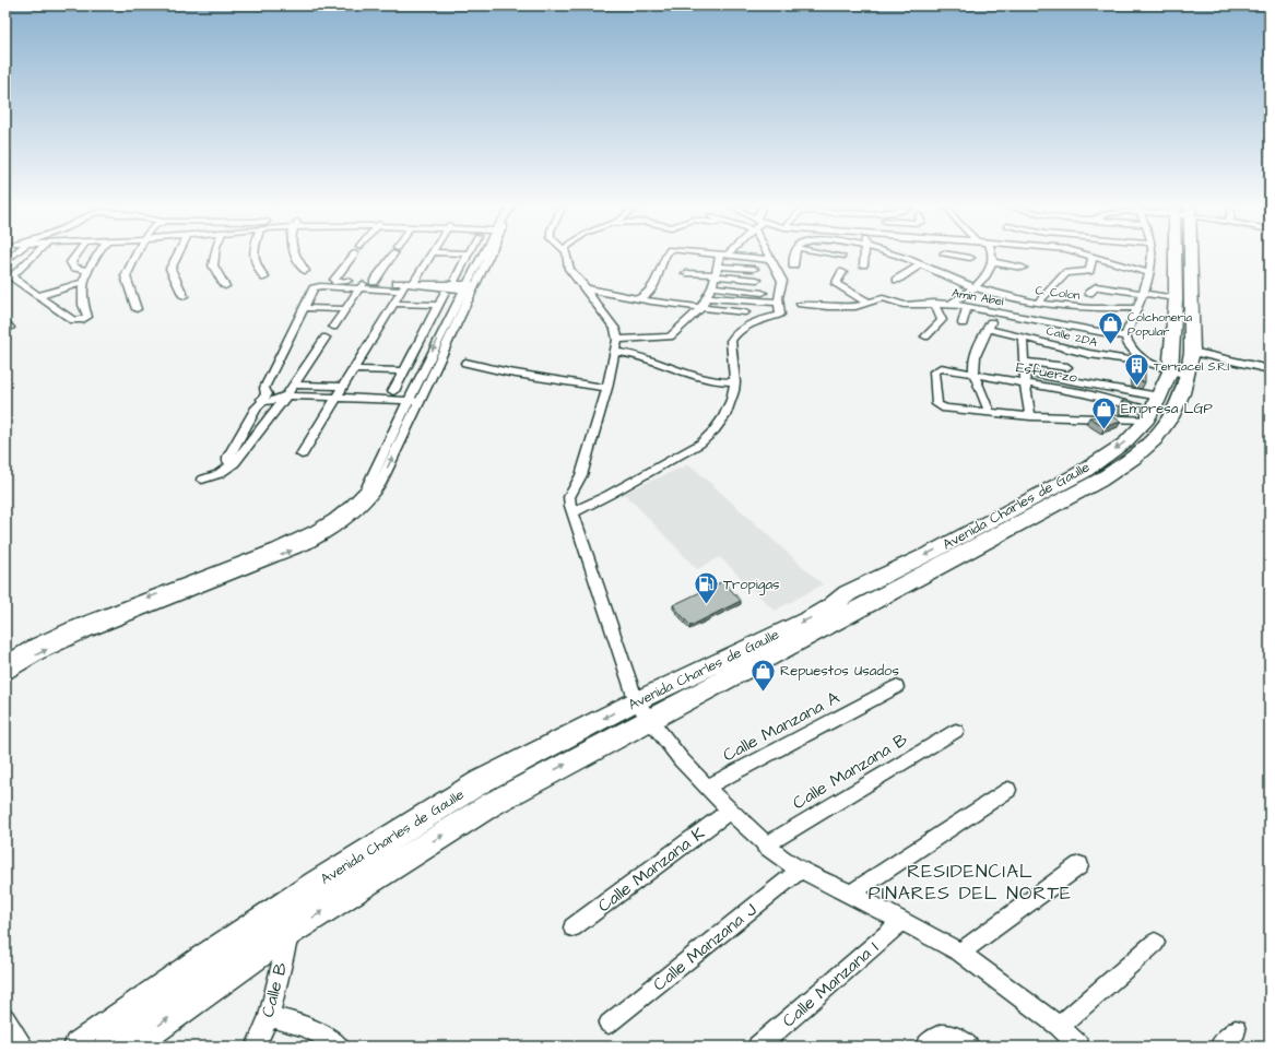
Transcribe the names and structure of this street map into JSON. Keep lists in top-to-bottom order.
{
  "streets": {
    "main road": ["Avenida Charles de Gaulle"],
    "street": [
      "C. Colon",
      "Amin Abel",
      "Calle 2DA",
      "Esfuerzo",
      "Calle Manzana A",
      "Calle Manzana B",
      "Calle Manzana K",
      "Calle Manzana J",
      "Calle Manzana I",
      "Calle B"
    ]
  },
  "crossings": [
    ["Calle 2DA", "Avenida Charles de Gaulle"],
    ["Esfuerzo", "Avenida Charles de Gaulle"],
    ["Avenida Charles de Gaulle", "Calle B"]
  ],
  "districts": ["RESIDENCIAL PINARES DEL NORTE"],
  "places": {
    "shop": ["Colchoneria Popular", "Empresa LGP", "Repuestos Usados"],
    "building": ["Terracel S.R.I"],
    "fuel station": ["Tropigas"]
  }
}
